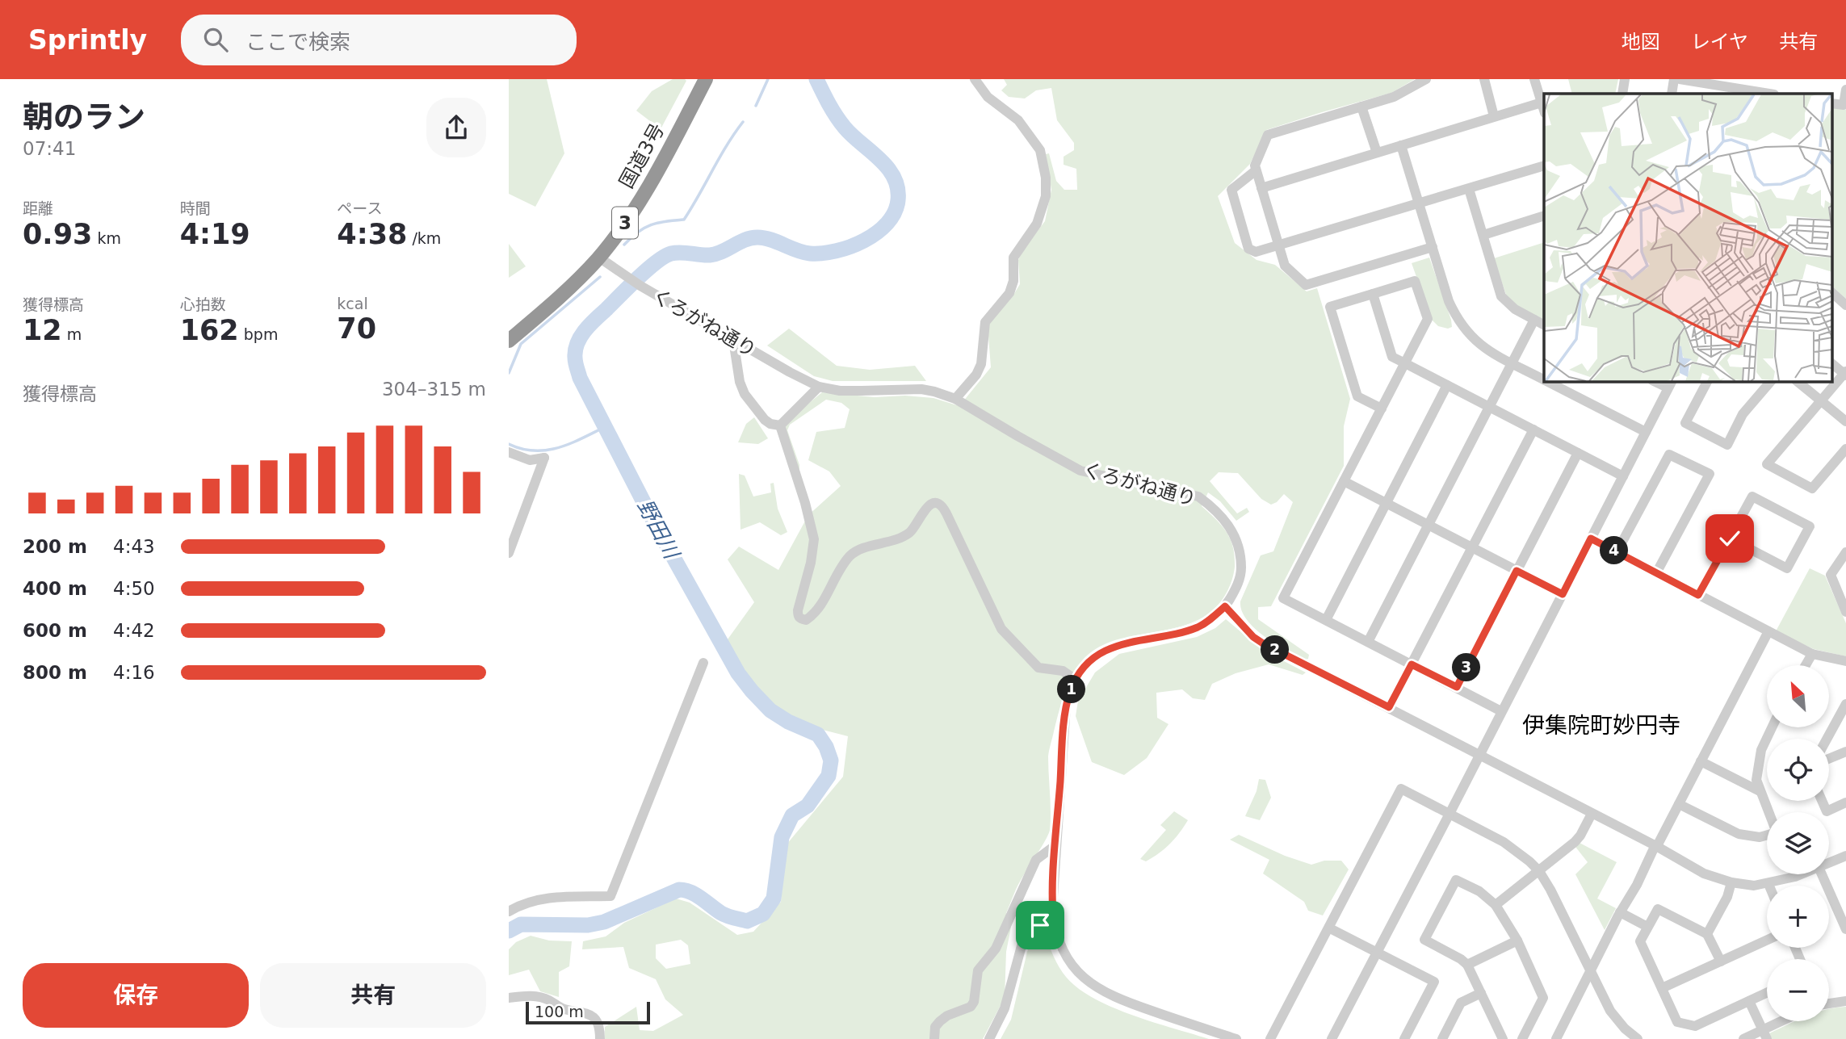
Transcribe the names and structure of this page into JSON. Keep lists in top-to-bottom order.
{
  "streets": {
    "highway": ["国道3号", "3"],
    "street": ["くろがね通り"]
  },
  "crossings": [
    ["国道3号", "くろがね通り"]
  ],
  "districts": ["伊集院町妙円寺"],
  "water": ["野田川"],
  "scale_bar": "100 m",
  "north": "top left",
  "page": {
    "header": "Sprintly",
    "search": "ここで検索",
    "nav": ["地図", "レイヤ", "共有"],
    "heading": ["朝のラン", "07:41"],
    "stats": [
      ["距離", "0.93 km"],
      ["時間", "4:19"],
      ["ペース", "4:38 /km"],
      ["獲得標高", "12 m"],
      ["心拍数", "162 bpm"],
      ["kcal", "70"]
    ],
    "chart": ["獲得標高", "304–315 m"],
    "list": [
      {
        "name": "200 m",
        "note": "4:43"
      },
      {
        "name": "400 m",
        "note": "4:50"
      },
      {
        "name": "600 m",
        "note": "4:42"
      },
      {
        "name": "800 m",
        "note": "4:16"
      }
    ],
    "pins": [
      "4",
      "2",
      "3",
      "1"
    ],
    "map_buttons": ["+", "−"],
    "buttons": ["保存", "共有"],
    "scale": "100 m"
  }
}
